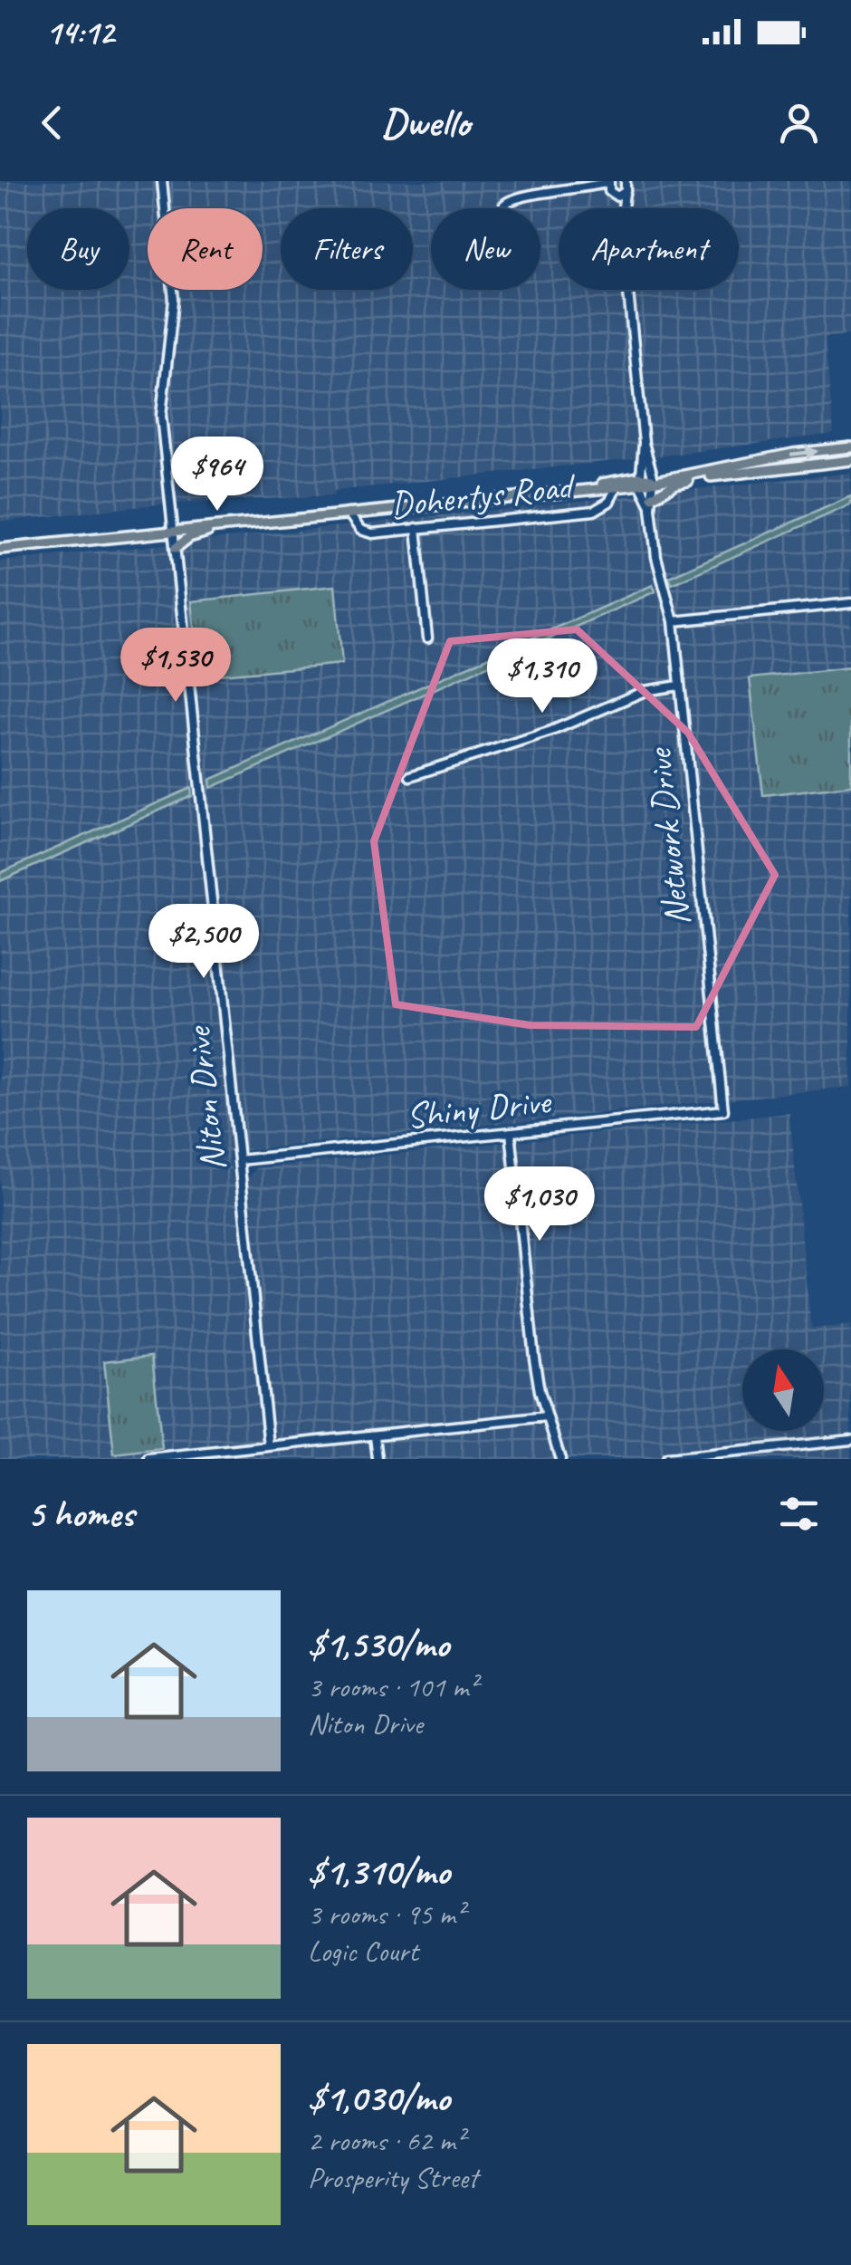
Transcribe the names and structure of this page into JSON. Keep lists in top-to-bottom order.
{
  "streets": {
    "main road": ["Dohertys Road"],
    "street": ["Network Drive", "Niton Drive", "Shiny Drive"]
  },
  "crossings": [
    ["Dohertys Road", "Network Drive"],
    ["Dohertys Road", "Niton Drive"],
    ["Network Drive", "Shiny Drive"],
    ["Niton Drive", "Shiny Drive"]
  ],
  "north": "top",
  "page": {
    "status": "14:12",
    "header": "Dwello",
    "chip": [
      "Buy",
      "Rent",
      "Filters",
      "New",
      "Apartment"
    ],
    "price": [
      "$964",
      "$1,530",
      "$1,310",
      "$2,500",
      "$1,030"
    ],
    "heading": "5 homes",
    "list": [
      {
        "name": "$1,530/mo",
        "note": "3 rooms · 101 m² · Niton Drive"
      },
      {
        "name": "$1,310/mo",
        "note": "3 rooms · 95 m² · Logic Court"
      },
      {
        "name": "$1,030/mo",
        "note": "2 rooms · 62 m² · Prosperity Street"
      }
    ]
  }
}
